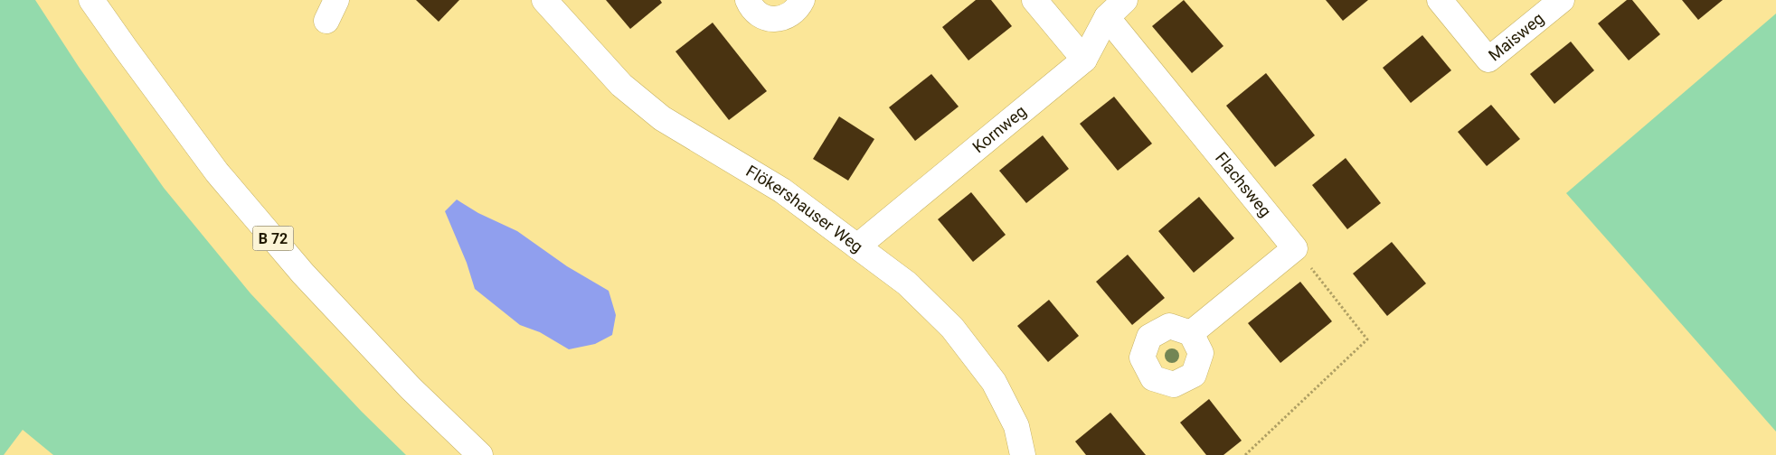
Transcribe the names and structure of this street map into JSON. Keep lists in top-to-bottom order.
{
  "streets": {
    "street": [
      "Maisweg",
      "Kornweg",
      "Flachsweg",
      "Flökershauser Weg",
      "B 72"
    ]
  },
  "crossings": [
    ["Kornweg", "Flachsweg"],
    ["Kornweg", "Flökershauser Weg"]
  ]
}
